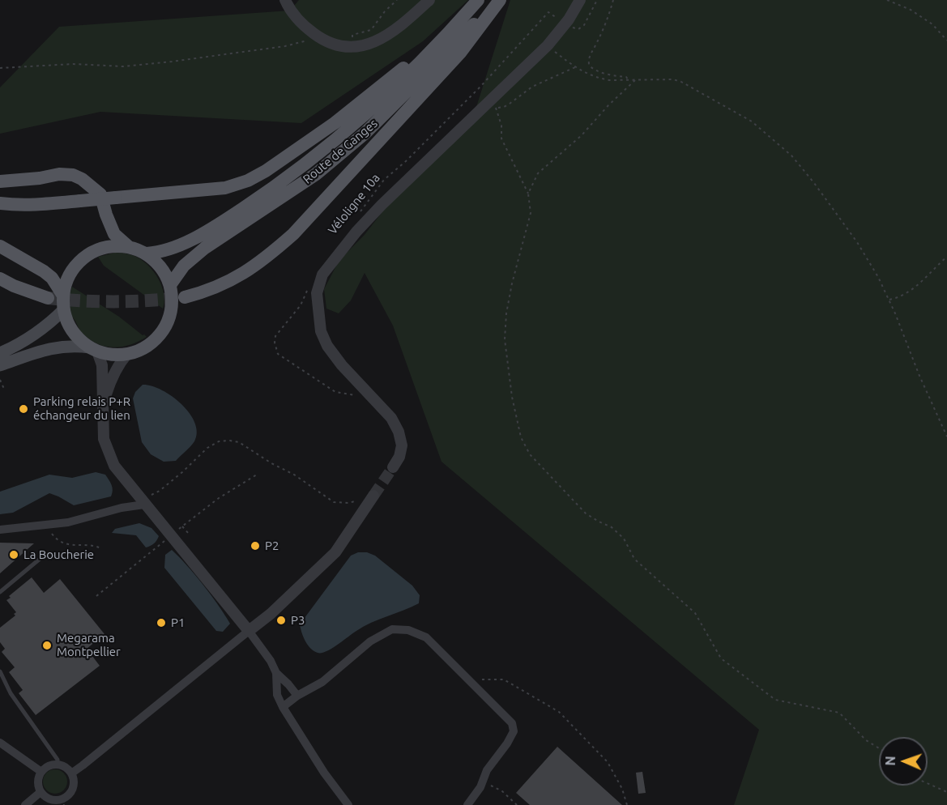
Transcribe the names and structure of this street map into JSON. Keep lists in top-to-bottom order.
{
  "streets": {
    "main road": ["Route de Ganges"],
    "path": ["Véloligne 10a"]
  },
  "places": [
    "Parking relais P+R échangeur du lien",
    "P2",
    "La Boucherie",
    "P3",
    "P1",
    "Megarama Montpellier"
  ],
  "north": "left"
}
